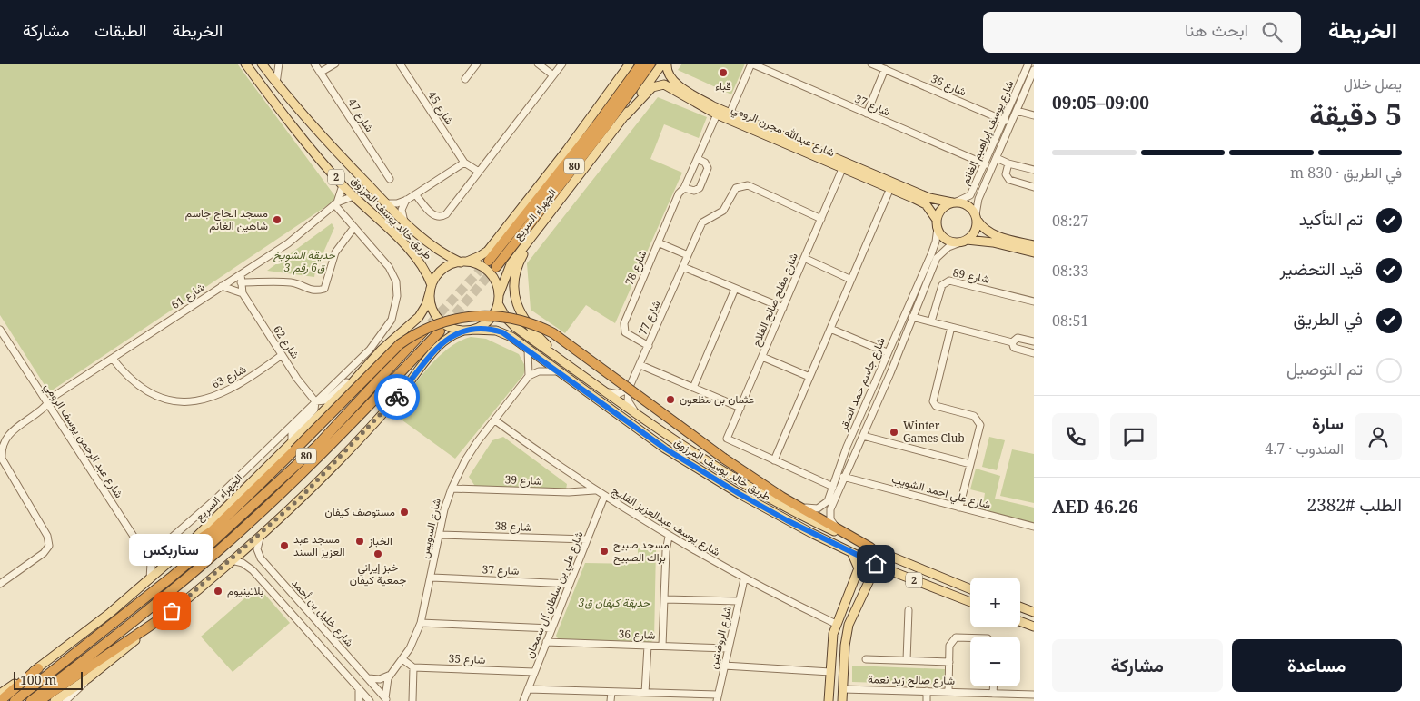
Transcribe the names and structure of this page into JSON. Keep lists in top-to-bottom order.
{
  "streets": {
    "highway": ["80", "الجهراء السريع"],
    "main road": ["شارع عبدالله مجرن الرومي", "2", "طريق خالد يوسف المرزوق"],
    "street": [
      "شارع 36",
      "شارع 37",
      "شارع 45",
      "شارع 47",
      "شارع يوسف إبراهيم الغانم",
      "شارع 78",
      "شارع 89",
      "شارع 61",
      "شارع مفلح صالح الفلاح",
      "شارع 77",
      "شارع 62",
      "شارع 63",
      "شارع جاسم حمد الصقر",
      "شارع عبد الرحمن يوسف الرومي",
      "39 شارع",
      "شارع علي احمد الشويب",
      "شارع يوسف عبدالعزيز الفليج",
      "شارع 38",
      "شارع السويس",
      "شارع علي بن سلطان آل سمحان",
      "شارع خليل بن أحمد",
      "شارع الروضتين",
      "شارع 35",
      "شارع صالح زيد نعمة"
    ]
  },
  "crossings": [
    ["شارع 36", "شارع يوسف إبراهيم الغانم"],
    ["شارع 36", "شارع علي بن سلطان آل سمحان"],
    ["شارع 36", "شارع الروضتين"],
    ["شارع 37", "شارع يوسف إبراهيم الغانم"],
    ["شارع 37", "شارع السويس"],
    ["شارع 37", "شارع علي بن سلطان آل سمحان"],
    ["شارع عبدالله مجرن الرومي", "شارع يوسف إبراهيم الغانم"],
    ["شارع عبدالله مجرن الرومي", "شارع 78"],
    ["شارع عبدالله مجرن الرومي", "شارع مفلح صالح الفلاح"],
    ["شارع عبدالله مجرن الرومي", "شارع جاسم حمد الصقر"],
    ["شارع يوسف إبراهيم الغانم", "شارع جاسم حمد الصقر"],
    ["الجهراء السريع", "طريق خالد يوسف المرزوق"],
    ["الجهراء السريع", "شارع 62"],
    ["الجهراء السريع", "شارع عبد الرحمن يوسف الرومي"],
    ["طريق خالد يوسف المرزوق", "شارع 61"],
    ["شارع 78", "شارع 77"],
    ["شارع 61", "شارع 62"],
    ["شارع 61", "شارع 63"],
    ["شارع 61", "شارع عبد الرحمن يوسف الرومي"],
    ["شارع مفلح صالح الفلاح", "شارع 77"],
    ["شارع 62", "شارع 63"],
    ["شارع جاسم حمد الصقر", "شارع علي احمد الشويب"],
    ["39 شارع", "شارع يوسف عبدالعزيز الفليج"],
    ["39 شارع", "شارع السويس"],
    ["شارع يوسف عبدالعزيز الفليج", "شارع السويس"],
    ["شارع يوسف عبدالعزيز الفليج", "شارع علي بن سلطان آل سمحان"],
    ["شارع يوسف عبدالعزيز الفليج", "شارع الروضتين"],
    ["شارع 38", "شارع السويس"],
    ["شارع 38", "شارع علي بن سلطان آل سمحان"],
    ["شارع السويس", "شارع خليل بن أحمد"],
    ["شارع علي بن سلطان آل سمحان", "شارع 35"]
  ],
  "parks": ["حديقة الشويخ ق6 رقم 3", "حديقة كيفان ق3"],
  "places": [
    "قباء",
    "مسجد الحاج جاسم شاهين الغانم",
    "عثمان بن مظعون",
    "Winter Games Club",
    "مستوصف كيفان",
    "الخباز",
    "مسجد عبد العزيز السند",
    "مسجد صبيح براك الصبيح",
    "خبز إيراني جمعية كيفان",
    "بلاتينيوم",
    "ستاربكس"
  ],
  "scale_bar": "100 m",
  "page": {
    "header": "الخريطة",
    "search": "ابحث هنا",
    "nav": ["الخريطة", "الطبقات", "مشاركة"],
    "heading": ["5 دقيقة", "يصل خلال", "09:00–09:05"],
    "panel": [
      "سارة",
      "المندوب · 4.7",
      "الطلب #2382",
      "AED 46.26"
    ],
    "bar": "في الطريق · 830 m",
    "list": [
      ["تم التأكيد", "08:27"],
      ["قيد التحضير", "08:33"],
      ["في الطريق", "08:51"],
      "تم التوصيل"
    ],
    "bubble": "ستاربكس",
    "map_buttons": ["+", "−"],
    "buttons": ["مساعدة", "مشاركة"],
    "scale": "100 m"
  }
}
